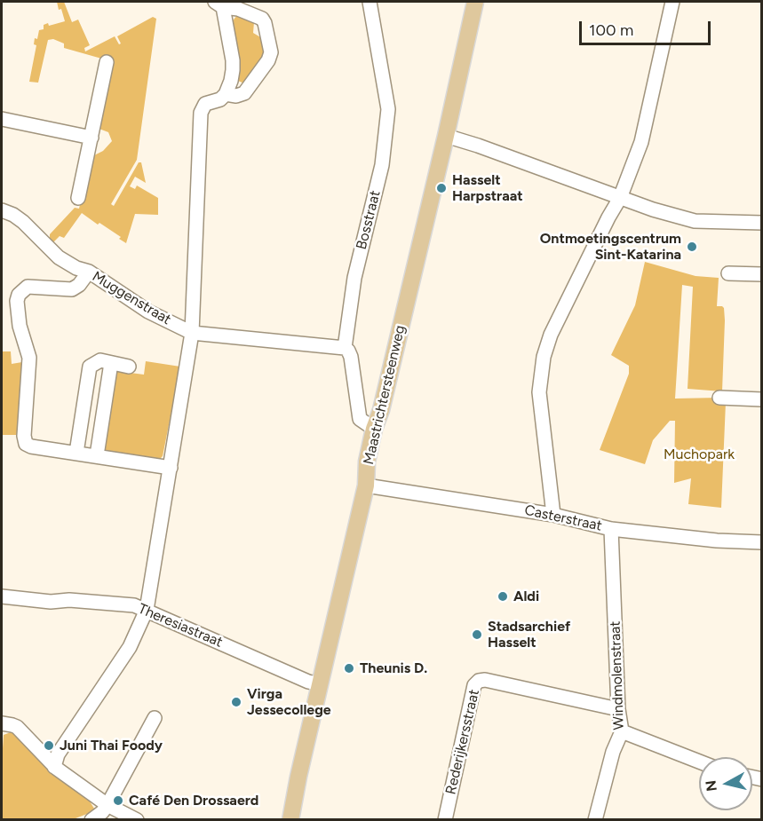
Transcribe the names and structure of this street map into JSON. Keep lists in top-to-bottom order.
{
  "streets": {
    "main road": ["Maastrichtersteenweg"],
    "street": [
      "Bosstraat",
      "Muggenstraat",
      "Casterstraat",
      "Theresiastraat",
      "Windmolenstraat",
      "Rederijkersstraat"
    ]
  },
  "crossings": [
    ["Bosstraat", "Muggenstraat"],
    ["Bosstraat", "Maastrichtersteenweg"],
    ["Maastrichtersteenweg", "Casterstraat"],
    ["Maastrichtersteenweg", "Theresiastraat"],
    ["Casterstraat", "Windmolenstraat"],
    ["Windmolenstraat", "Rederijkersstraat"]
  ],
  "parks": ["Muchopark"],
  "places": [
    "Hasselt Harpstraat",
    "Ontmoetingscentrum Sint-Katarina",
    "Aldi",
    "Stadsarchief Hasselt",
    "Theunis D.",
    "Virga Jessecollege",
    "Juni Thai Foody",
    "Café Den Drossaerd"
  ],
  "scale_bar": "100 m",
  "north": "left"
}
